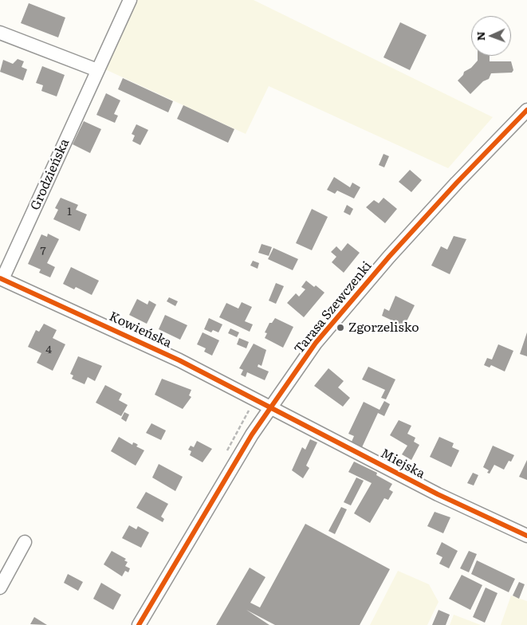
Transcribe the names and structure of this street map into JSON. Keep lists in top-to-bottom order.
{
  "streets": {
    "street": [
      "Grodzieńska",
      "Tarasa Szewczenki",
      "Kowieńska",
      "Miejska"
    ]
  },
  "crossings": [
    ["Grodzieńska", "Kowieńska"],
    ["Tarasa Szewczenki", "Kowieńska"],
    ["Tarasa Szewczenki", "Miejska"],
    ["Kowieńska", "Miejska"]
  ],
  "places": ["Zgorzelisko"],
  "house_numbers": ["1", "7", "4"],
  "north": "left"
}
